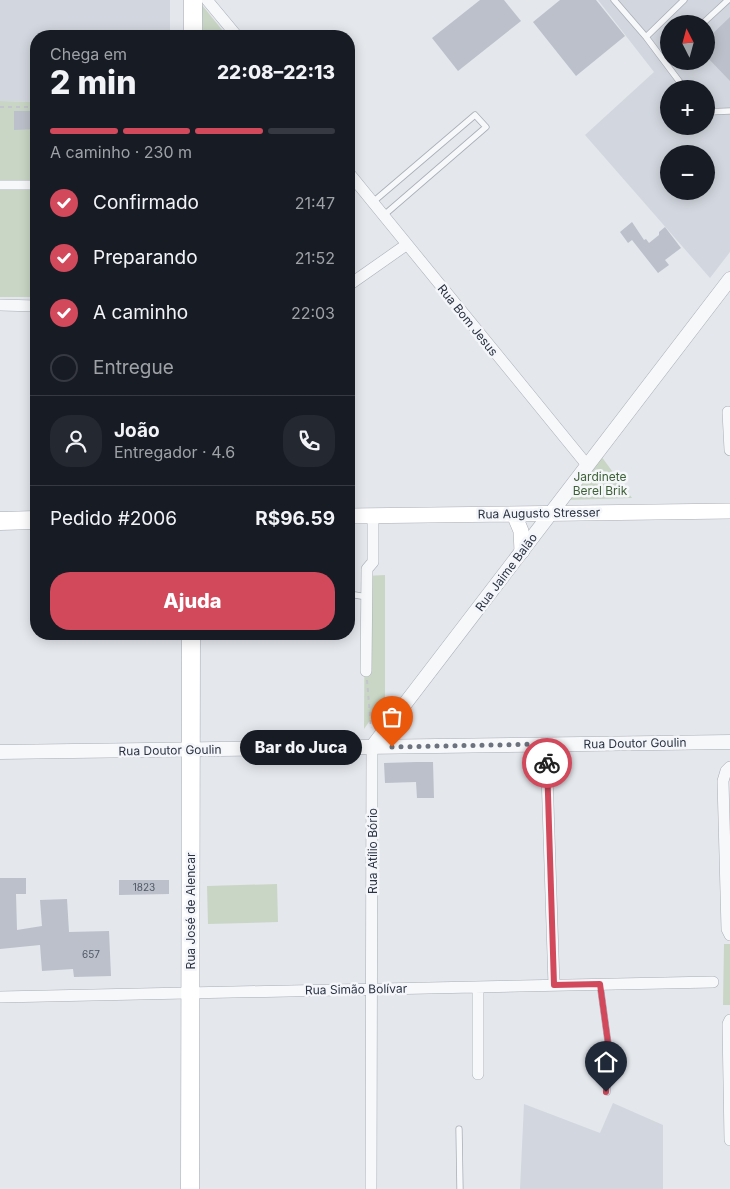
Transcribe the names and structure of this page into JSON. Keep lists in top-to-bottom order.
{
  "streets": {
    "main road": ["Rua Augusto Stresser", "Rua José de Alencar"],
    "street": [
      "Rua Bom Jesus",
      "Rua Jaime Balão",
      "Rua Doutor Goulin",
      "Rua Atílio Bório",
      "Rua Simão Bolívar"
    ]
  },
  "crossings": [
    ["Rua Bom Jesus", "Rua Jaime Balão"],
    ["Rua Augusto Stresser", "Rua Jaime Balão"],
    ["Rua Jaime Balão", "Rua Doutor Goulin"],
    ["Rua Jaime Balão", "Rua Atílio Bório"],
    ["Rua Doutor Goulin", "Rua Atílio Bório"],
    ["Rua Doutor Goulin", "Rua José de Alencar"],
    ["Rua Atílio Bório", "Rua Simão Bolívar"],
    ["Rua José de Alencar", "Rua Simão Bolívar"]
  ],
  "parks": ["Jardinete Berel Brik"],
  "places": ["Bar do Juca"],
  "house_numbers": ["1823", "657"],
  "north": "top",
  "page": {
    "map_buttons": ["+", "−"],
    "heading": ["2 min", "Chega em", "22:08–22:13"],
    "panel": [
      "João",
      "Entregador · 4.6",
      "Pedido #2006",
      "R$96.59"
    ],
    "bar": "A caminho · 230 m",
    "list": [
      ["Confirmado", "21:47"],
      ["Preparando", "21:52"],
      ["A caminho", "22:03"],
      "Entregue"
    ],
    "buttons": "Ajuda",
    "bubble": "Bar do Juca"
  }
}
